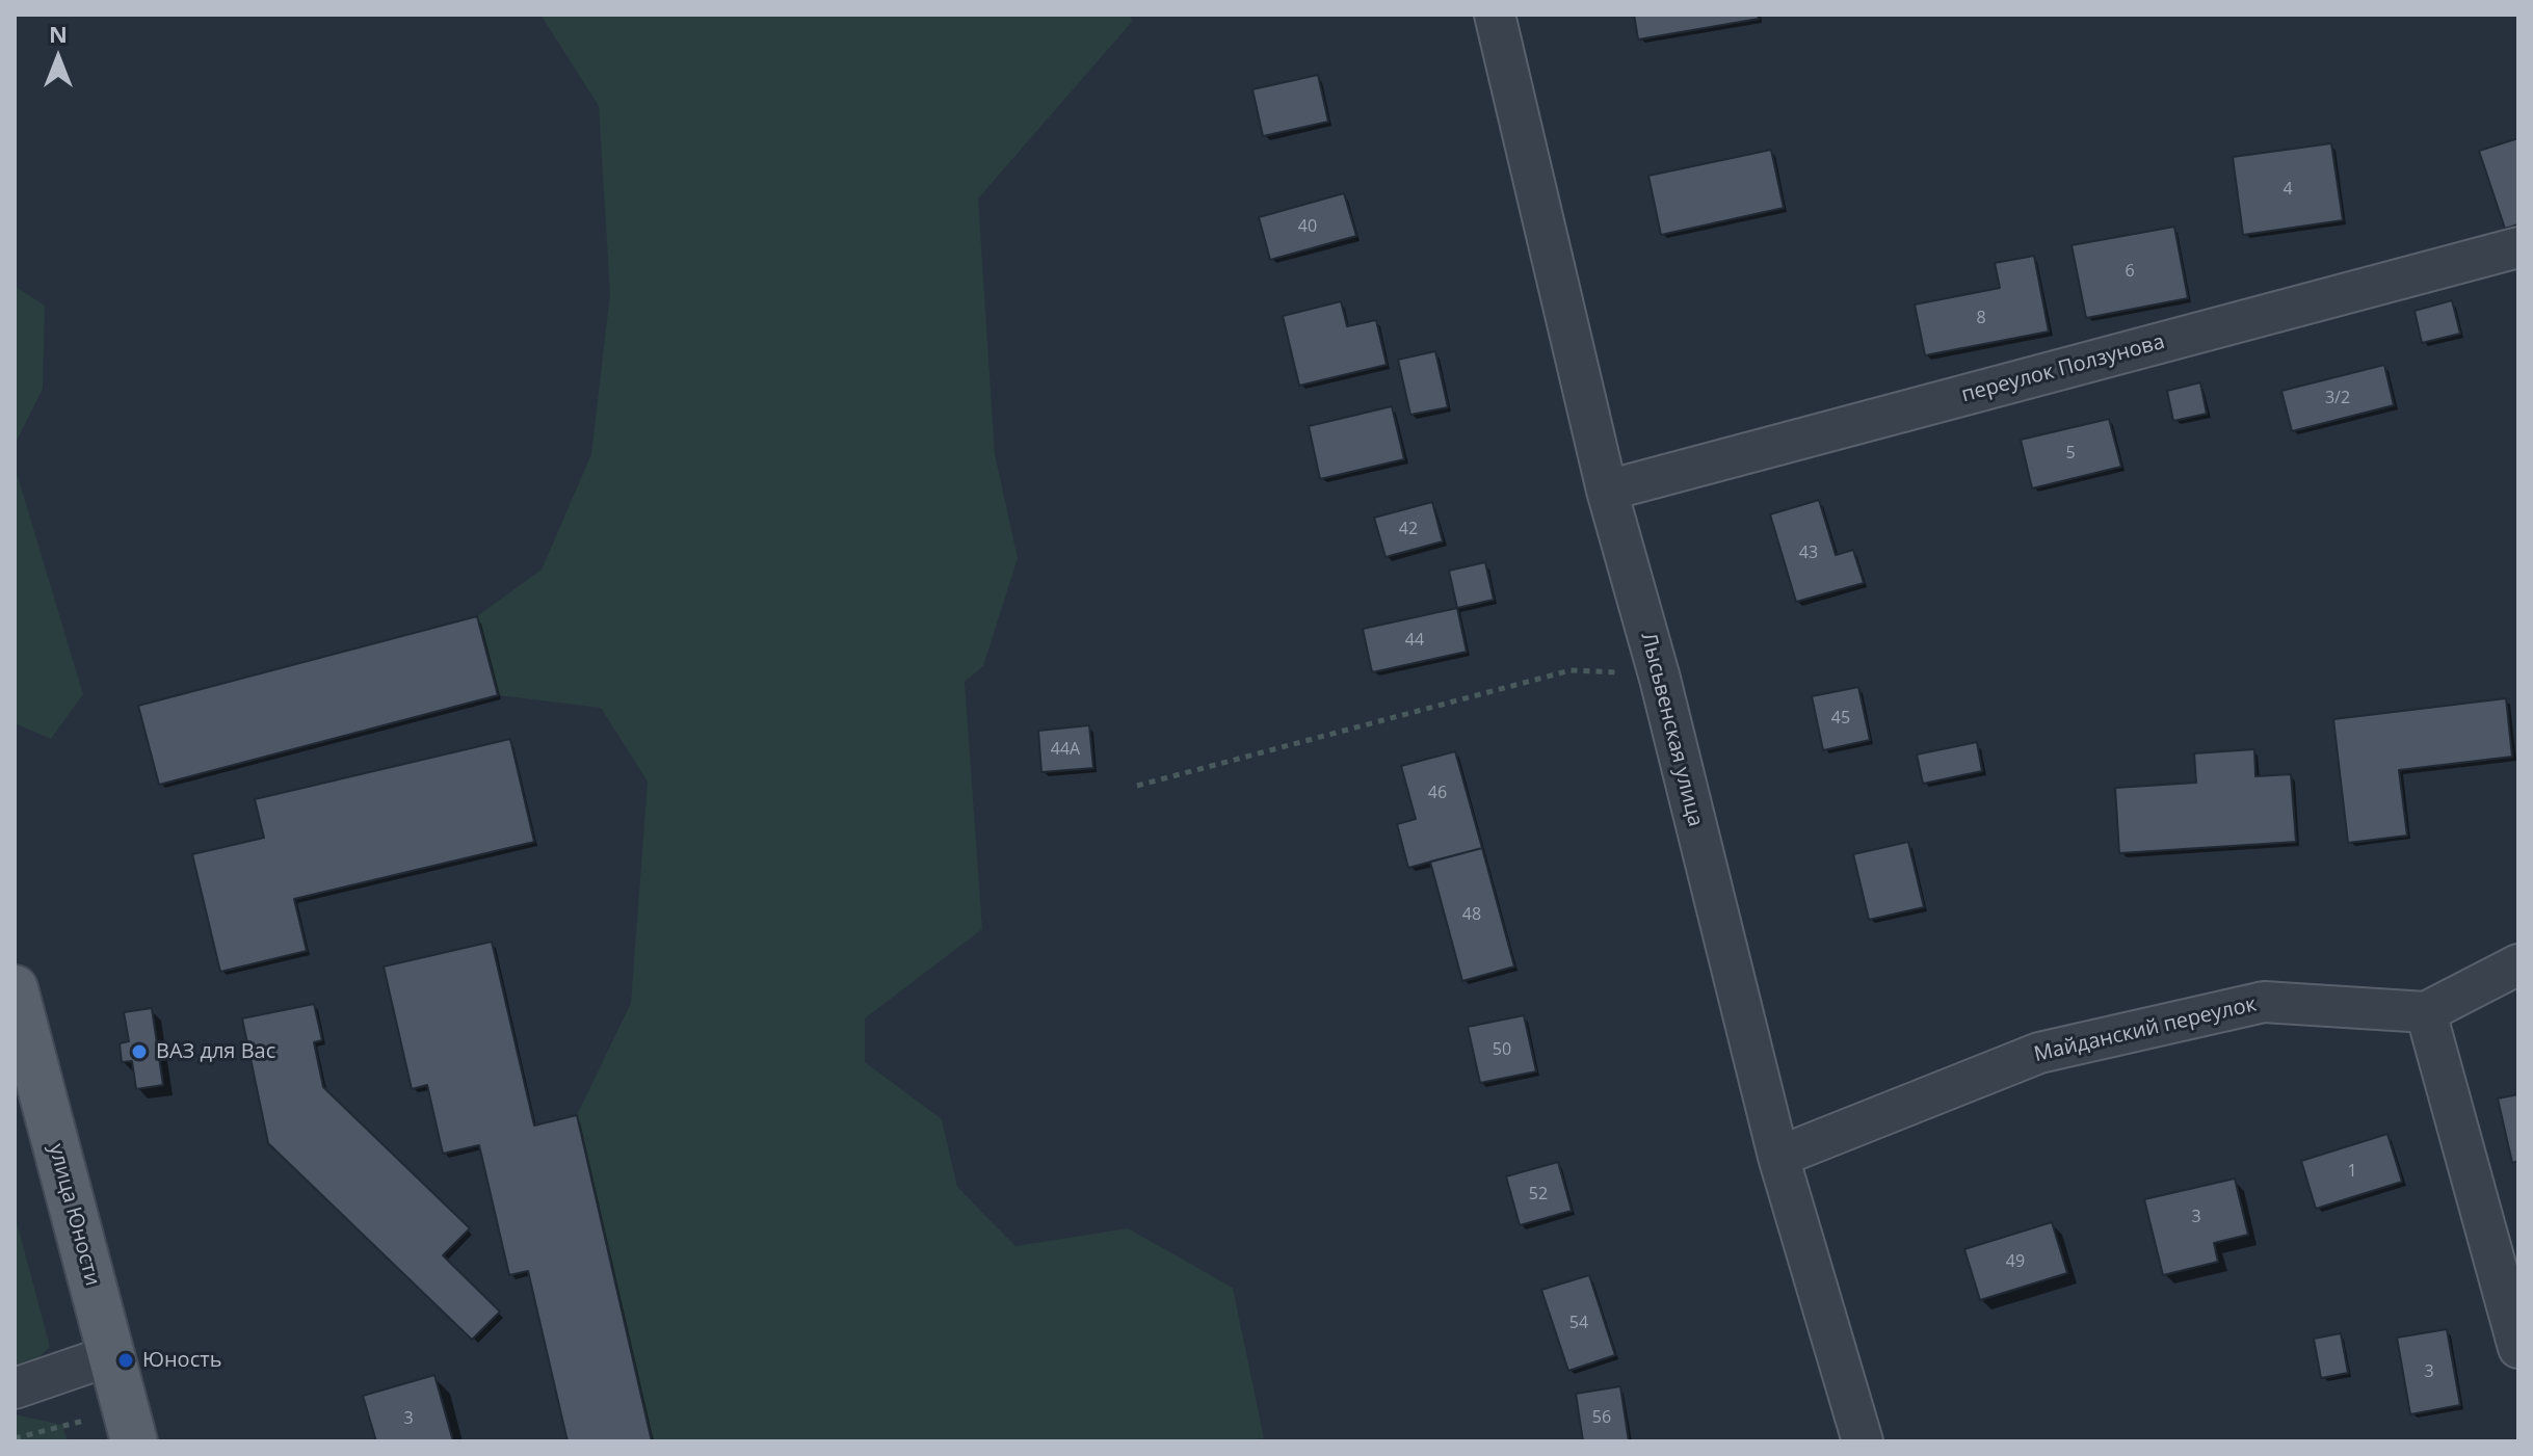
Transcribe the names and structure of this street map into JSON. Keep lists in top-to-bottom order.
{
  "streets": {
    "main road": ["улица Юности"],
    "street": ["переулок Ползунова", "Лысьвенская улица", "Майданский переулок"]
  },
  "crossings": [
    ["переулок Ползунова", "Лысьвенская улица"],
    ["Лысьвенская улица", "Майданский переулок"]
  ],
  "places": ["ВАЗ для Вас", "Юность"],
  "house_numbers": [
    "4",
    "40",
    "6",
    "8",
    "3/2",
    "5",
    "42",
    "43",
    "44",
    "45",
    "44А",
    "46",
    "48",
    "50",
    "1",
    "52",
    "3",
    "49",
    "54",
    "3",
    "56",
    "3"
  ],
  "north": "top"
}
